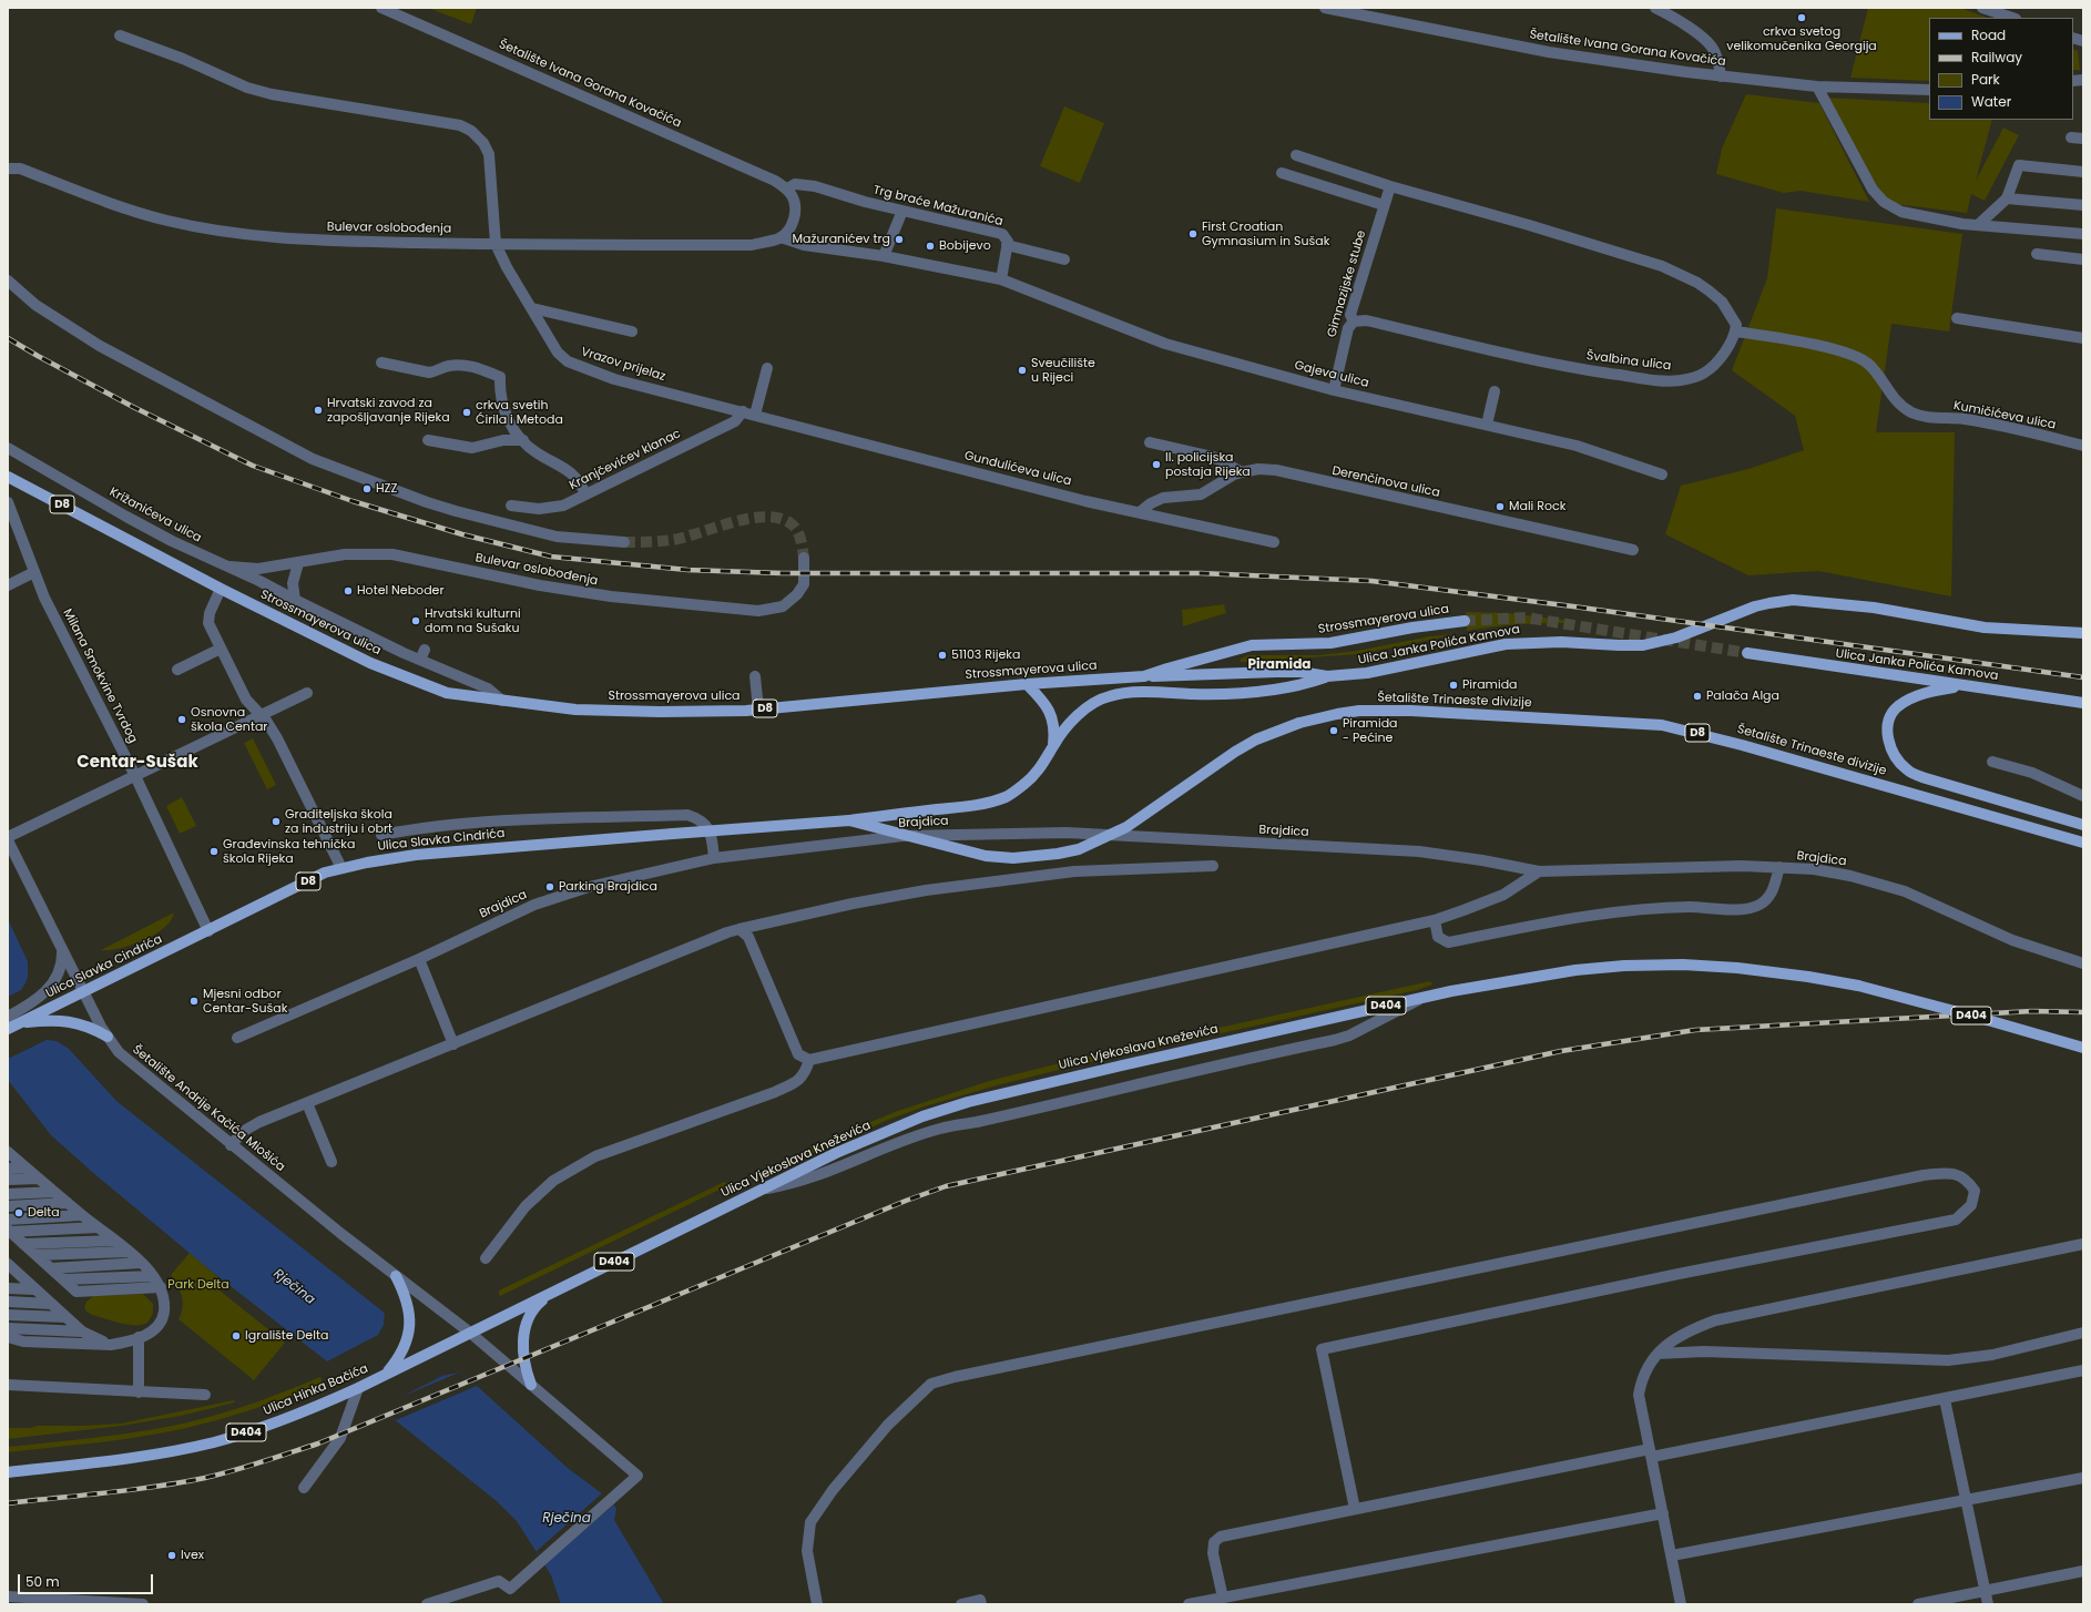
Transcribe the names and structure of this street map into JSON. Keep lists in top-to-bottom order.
{
  "streets": {
    "main road": [
      "D8",
      "Strossmayerova ulica",
      "Ulica Janka Polića Kamova",
      "Šetalište Trinaeste divizije",
      "Ulica Slavka Cindrića",
      "D404",
      "Ulica Vjekoslava Kneževića",
      "Ulica Hinka Bačića"
    ],
    "street": [
      "Šetalište Ivana Gorana Kovačića",
      "Trg braće Mažuranića",
      "Bulevar oslobođenja",
      "Gimnazijske stube",
      "Švalbina ulica",
      "Vrazov prijelaz",
      "Gajeva ulica",
      "Kumičićeva ulica",
      "Kranjčevićev klanac",
      "Gundulićeva ulica",
      "Derenčinova ulica",
      "Križanićeva ulica",
      "Milana Smokvine Tvrdog",
      "Brajdica",
      "Šetalište Andrije Kačića Miošića"
    ]
  },
  "crossings": [
    ["Šetalište Ivana Gorana Kovačića", "Trg braće Mažuranića"],
    ["Trg braće Mažuranića", "Gajeva ulica"],
    ["Bulevar oslobođenja", "Vrazov prijelaz"],
    ["Bulevar oslobođenja", "Križanićeva ulica"],
    ["Gimnazijske stube", "Švalbina ulica"],
    ["Gimnazijske stube", "Gajeva ulica"],
    ["Švalbina ulica", "Kumičićeva ulica"],
    ["Vrazov prijelaz", "Kranjčevićev klanac"],
    ["Vrazov prijelaz", "Gundulićeva ulica"],
    ["Gundulićeva ulica", "Derenčinova ulica"],
    ["Križanićeva ulica", "Strossmayerova ulica"],
    ["Strossmayerova ulica", "Ulica Janka Polića Kamova"],
    ["Milana Smokvine Tvrdog", "Ulica Slavka Cindrića"],
    ["Šetalište Trinaeste divizije", "Ulica Slavka Cindrića"],
    ["Ulica Slavka Cindrića", "Šetalište Andrije Kačića Miošića"],
    ["Ulica Vjekoslava Kneževića", "Šetalište Andrije Kačića Miošića"],
    ["Ulica Vjekoslava Kneževića", "Ulica Hinka Bačića"],
    ["Šetalište Andrije Kačića Miošića", "Ulica Hinka Bačića"]
  ],
  "districts": ["Piramida", "Centar-Sušak"],
  "water": ["Rječina"],
  "parks": ["Park Delta"],
  "places": [
    "crkva svetog velikomučenika Georgija",
    "First Croatian Gymnasium in Sušak",
    "Mažuranićev trg",
    "Bobijevo",
    "Sveučilište u Rijeci",
    "Hrvatski zavod za zapošljavanje Rijeka",
    "crkva svetih Ćirila i Metoda",
    "II. policijska postaja Rijeka",
    "HZZ",
    "Mali Rock",
    "Hotel Neboder",
    "Hrvatski kulturni dom na Sušaku",
    "51103 Rijeka",
    "Piramida",
    "Palača Alga",
    "Osnovna škola Centar",
    "Piramida - Pećine",
    "Graditeljska škola za industriju i obrt",
    "Građevinska tehnička škola Rijeka",
    "Parking Brajdica",
    "Mjesni odbor Centar-Sušak",
    "Delta",
    "Igralište Delta",
    "Ivex"
  ],
  "legend": [
    "Road",
    "Railway",
    "Park",
    "Water"
  ],
  "scale_bar": "50 m"
}
